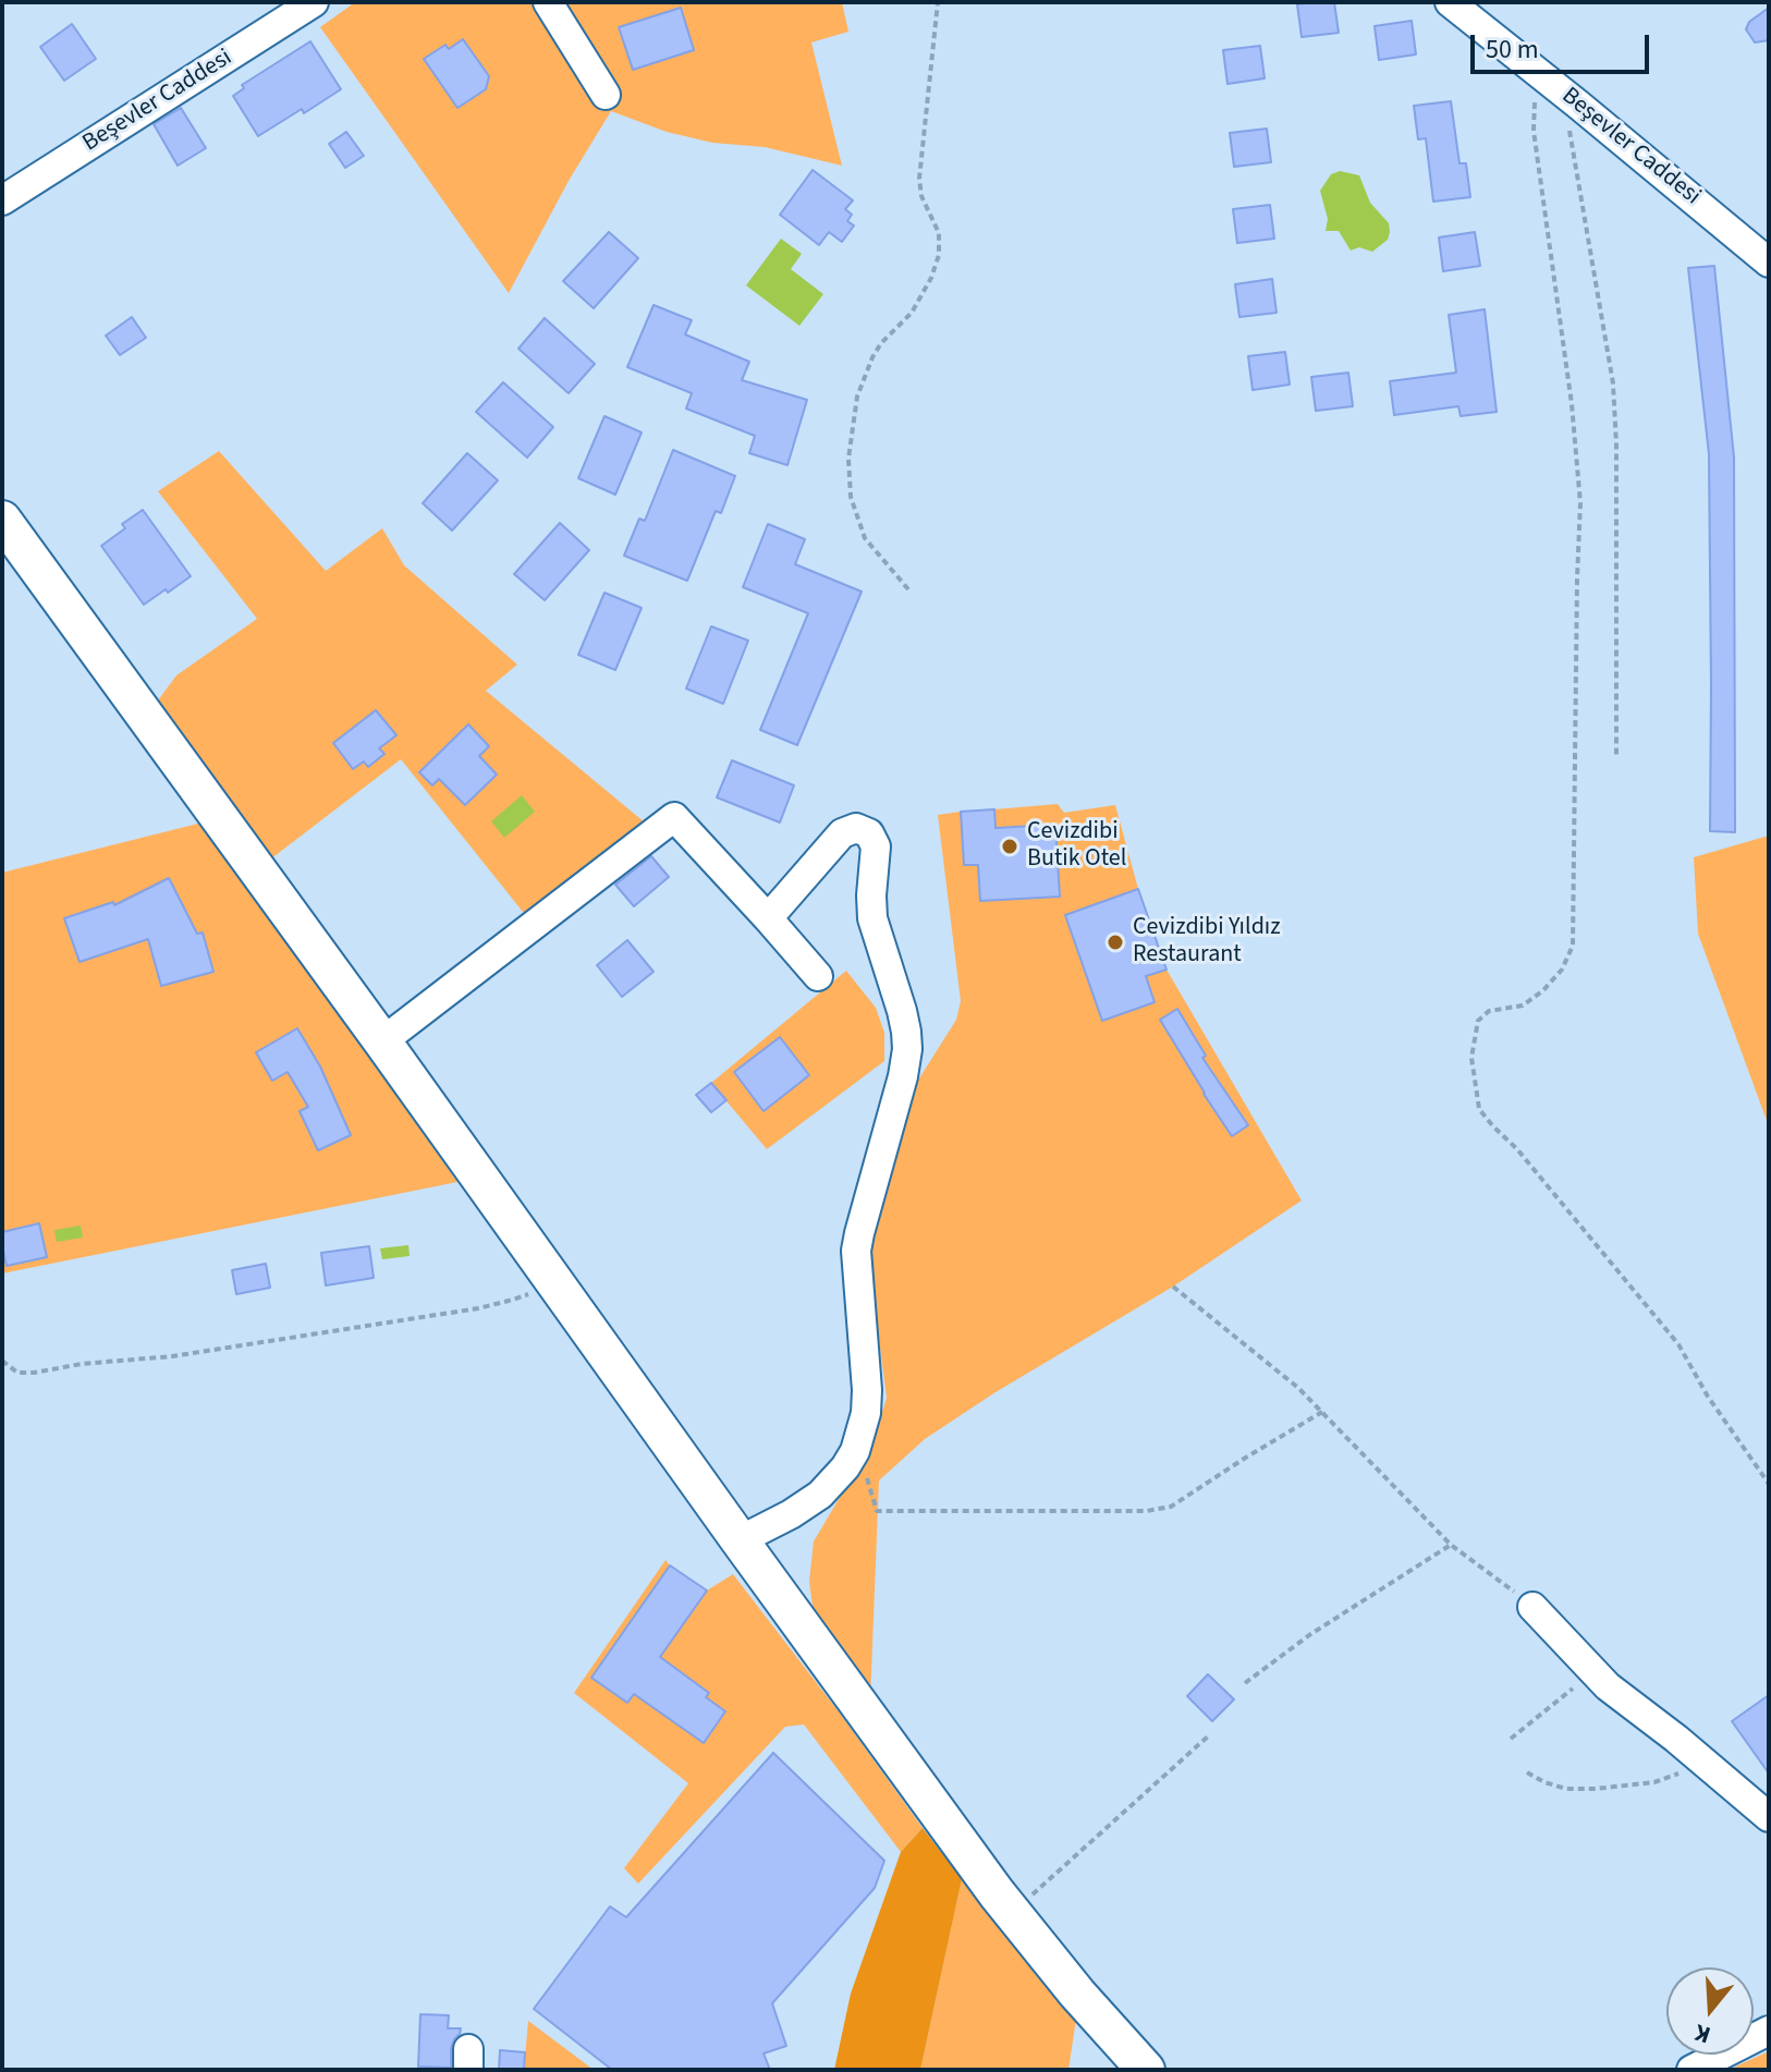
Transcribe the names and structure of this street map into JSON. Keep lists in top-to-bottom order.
{
  "streets": {
    "street": ["Beşevler Caddesi"]
  },
  "places": ["Cevizdibi Butik Otel", "Cevizdibi Yıldız Restaurant"],
  "scale_bar": "50 m",
  "north": "bottom"
}
